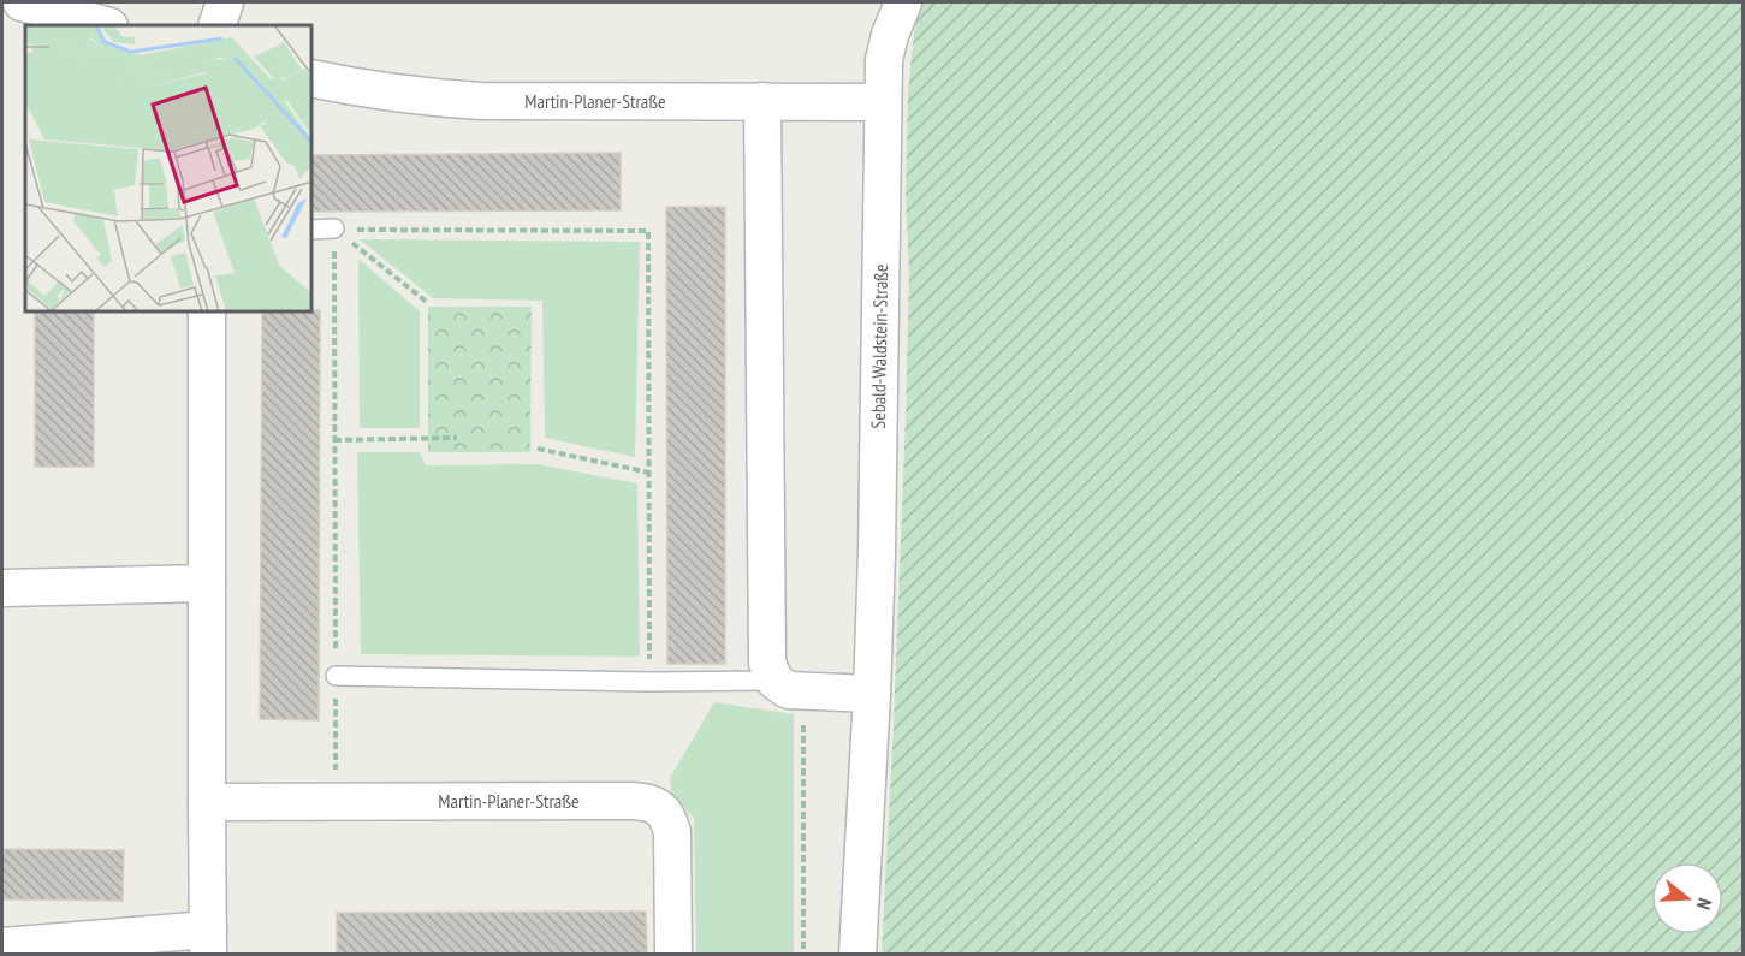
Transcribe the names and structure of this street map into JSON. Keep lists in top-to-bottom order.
{
  "streets": {
    "street": ["Martin-Planer-Straße", "Sebald-Waldstein-Straße"]
  },
  "crossings": [
    ["Martin-Planer-Straße", "Sebald-Waldstein-Straße"]
  ],
  "north": "right"
}
